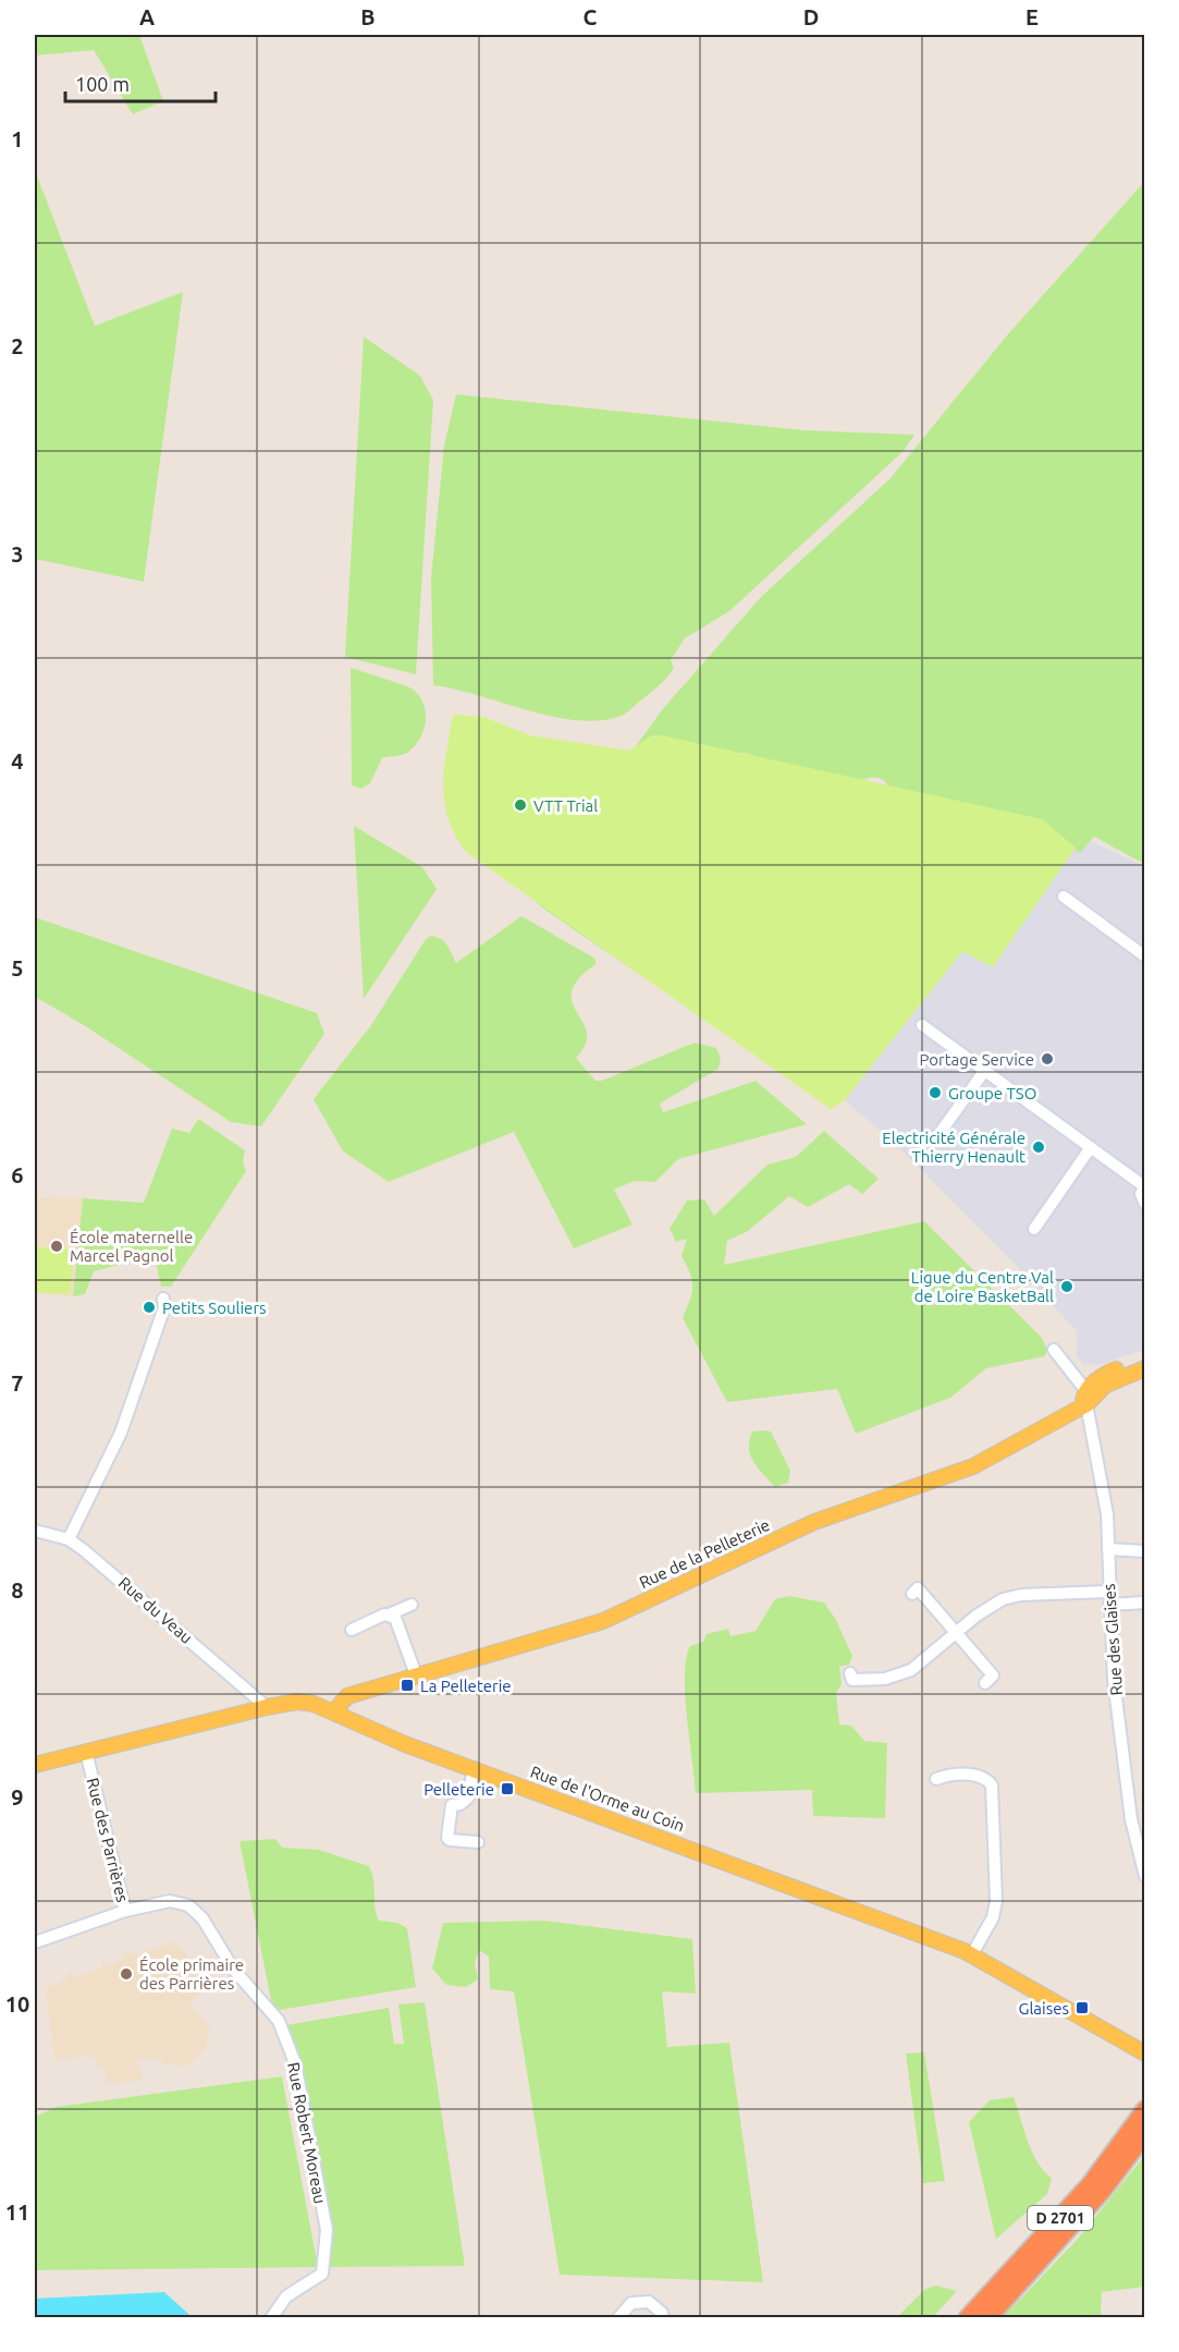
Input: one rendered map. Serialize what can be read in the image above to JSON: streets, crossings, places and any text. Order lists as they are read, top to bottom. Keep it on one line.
{"streets":{"highway":["D 2701"],"main road":["Rue de la Pelleterie","Rue de l'Orme au Coin"],"street":["Rue du Veau","Rue des Glaises","Rue des Parrières","Rue Robert Moreau"]},"crossings":[["Rue de la Pelleterie","Rue des Glaises"],["Rue de la Pelleterie","Rue de l'Orme au Coin"],["Rue du Veau","Rue de l'Orme au Coin"],["Rue de l'Orme au Coin","Rue des Parrières"],["Rue des Parrières","Rue Robert Moreau"]],"places":{"other":["VTT Trial","Portage Service","Groupe TSO","Electricité Générale Thierry Henault","École maternelle Marcel Pagnol","Ligue du Centre Val de Loire BasketBall","Petits Souliers","École primaire des Parrières"],"transit":["La Pelleterie","Pelleterie","Glaises"]},"scale_bar":"100 m","grid":{"columns":["A","B","C","D","E"],"rows":["1","2","3","4","5","6","7","8","9","10","11"]}}
